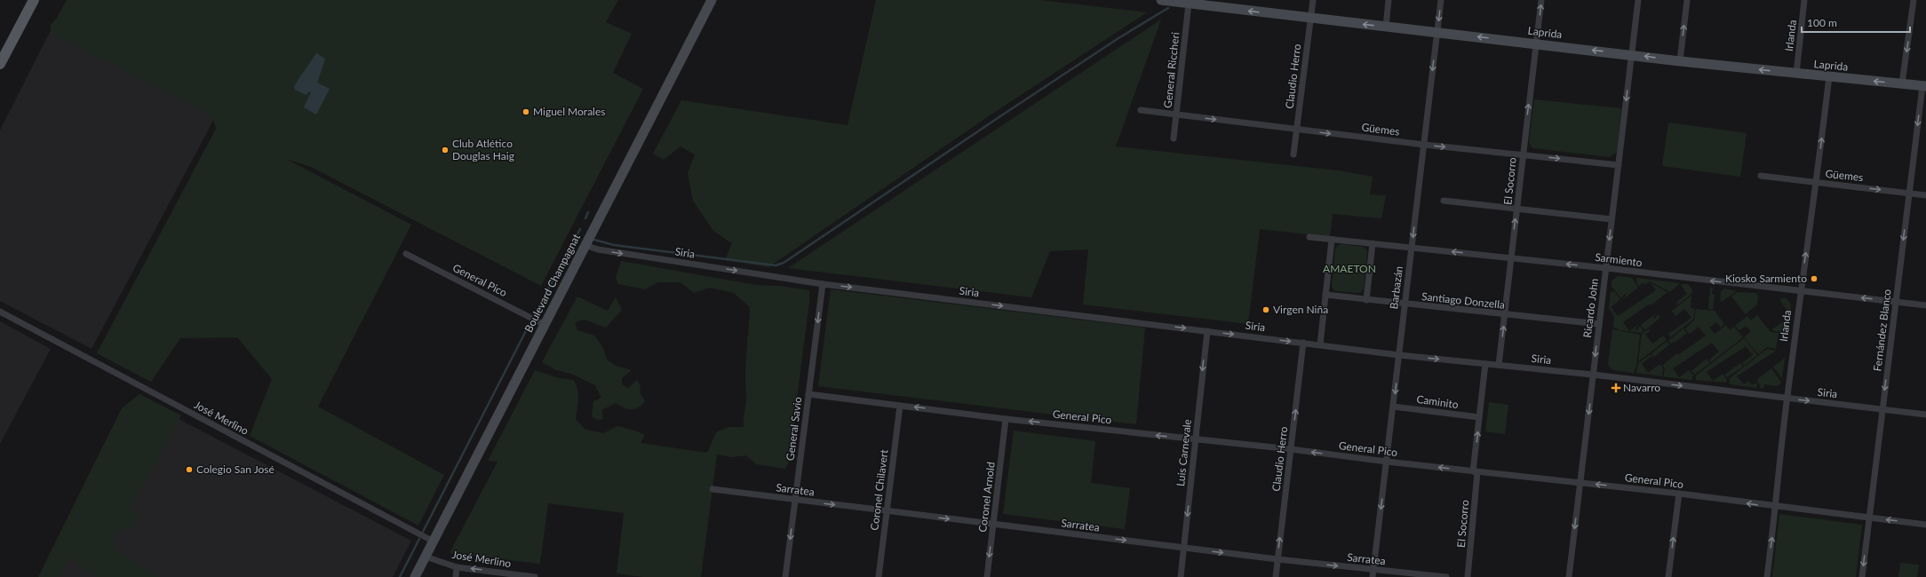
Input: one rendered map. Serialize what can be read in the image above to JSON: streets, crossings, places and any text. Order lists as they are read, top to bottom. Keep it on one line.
{"streets":{"street":["Laprida","Irlanda","General Riccheri","Claudio Herro","Güemes","El Socorro","Siria","Sarmiento","General Pico","Boulevard Champagnat","Barbazán","Santiago Donzella","Ricardo John","Fernández Blanco","Caminito","José Merlino","General Savio","Luis Carnevale","Sarratea","Coronel Chilavert","Coronel Arnold"]},"crossings":[["Laprida","Irlanda"],["Laprida","General Riccheri"],["Laprida","Claudio Herro"],["Laprida","El Socorro"],["Laprida","Barbazán"],["Laprida","Ricardo John"],["Laprida","Fernández Blanco"],["Irlanda","Güemes"],["Irlanda","Siria"],["Irlanda","Sarmiento"],["Irlanda","General Pico"],["General Riccheri","Güemes"],["Claudio Herro","Güemes"],["Claudio Herro","Siria"],["Claudio Herro","General Pico"],["Claudio Herro","Sarratea"],["Güemes","El Socorro"],["Güemes","Barbazán"],["Güemes","Ricardo John"],["Güemes","Fernández Blanco"],["El Socorro","Siria"],["El Socorro","Sarmiento"],["El Socorro","General Pico"],["El Socorro","Santiago Donzella"],["El Socorro","Caminito"],["Siria","Boulevard Champagnat"],["Siria","Barbazán"],["Siria","Ricardo John"],["Siria","Fernández Blanco"],["Siria","General Savio"],["Siria","Luis Carnevale"],["Sarmiento","Barbazán"],["Sarmiento","Ricardo John"],["Sarmiento","Fernández Blanco"],["General Pico","Boulevard Champagnat"],["General Pico","Barbazán"],["General Pico","Ricardo John"],["General Pico","Fernández Blanco"],["General Pico","General Savio"],["General Pico","Luis Carnevale"],["General Pico","Coronel Chilavert"],["General Pico","Coronel Arnold"],["Boulevard Champagnat","José Merlino"],["Barbazán","Santiago Donzella"],["Barbazán","Caminito"],["Barbazán","Sarratea"],["Santiago Donzella","Ricardo John"],["General Savio","Sarratea"],["Luis Carnevale","Sarratea"],["Sarratea","Coronel Chilavert"],["Sarratea","Coronel Arnold"]],"one_way":["Laprida","Irlanda","Claudio Herro","El Socorro","Siria","General Pico","Barbazán","Ricardo John","Fernández Blanco","General Savio","Luis Carnevale","Sarratea"],"parks":["AMAETON"],"places":{"other":["Miguel Morales","Club Atlético Douglas Haig","Kiosko Sarmiento","Virgen Niña","Colegio San José"],"health":["Navarro"]},"scale_bar":"100 m"}
